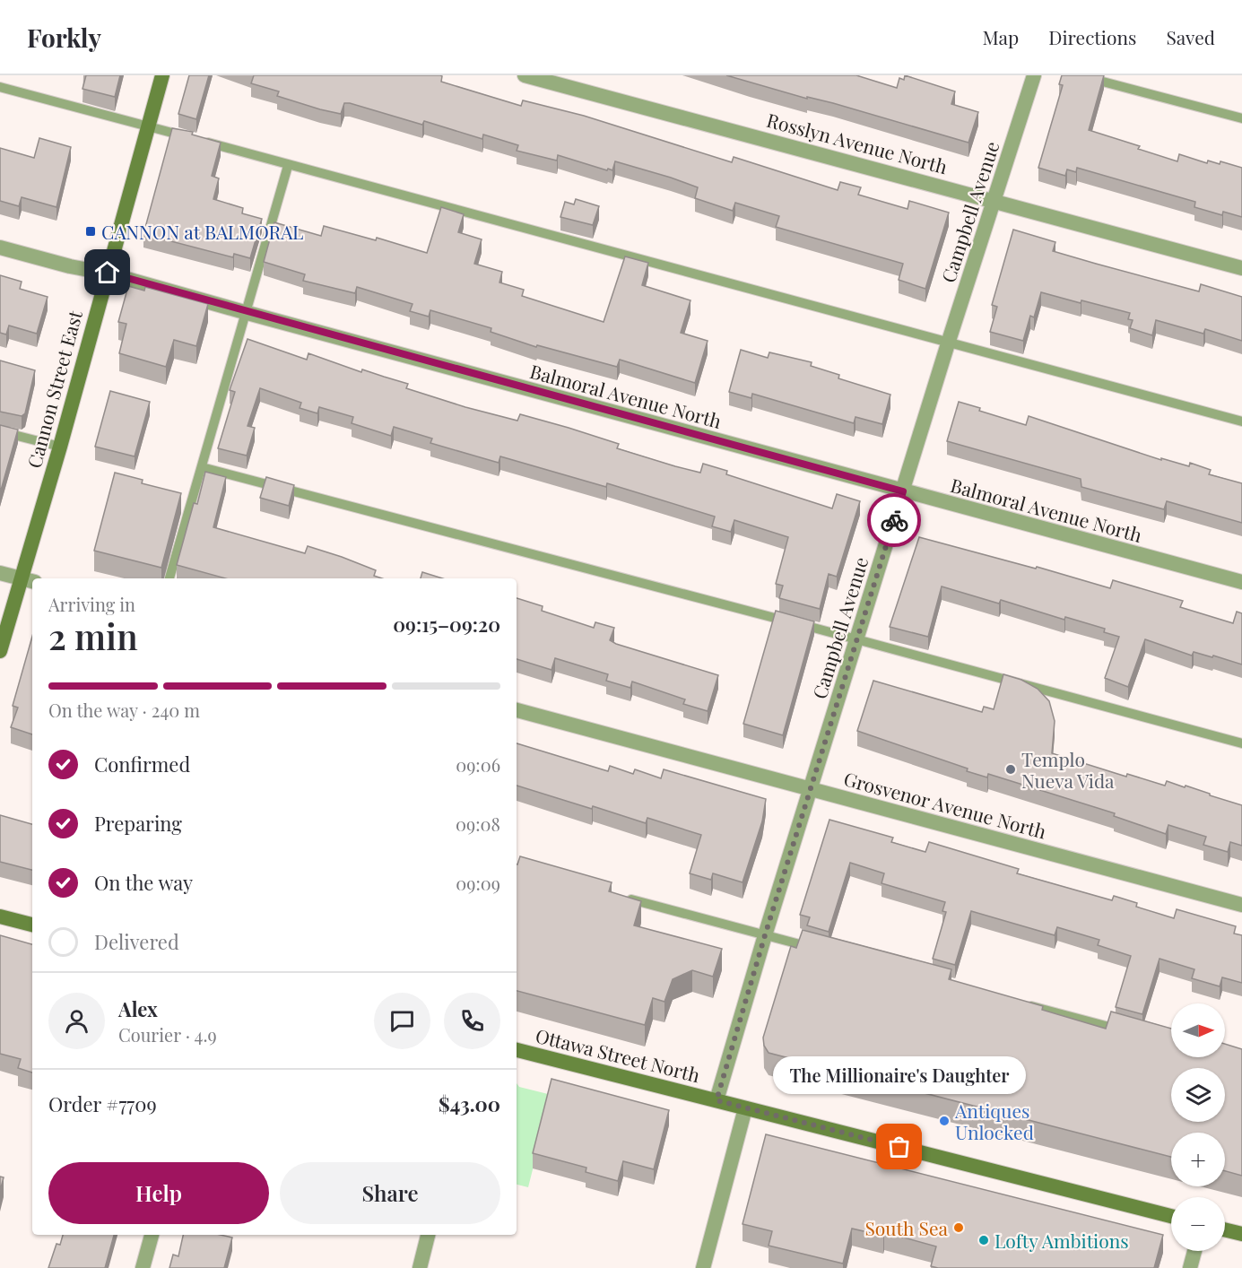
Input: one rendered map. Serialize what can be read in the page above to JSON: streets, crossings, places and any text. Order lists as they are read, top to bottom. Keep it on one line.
{"streets":{"main road":["Cannon Street East","Ottawa Street North"],"street":["Rosslyn Avenue North","Campbell Avenue","Balmoral Avenue North","Grosvenor Avenue North"]},"crossings":[["Rosslyn Avenue North","Campbell Avenue"],["Campbell Avenue","Balmoral Avenue North"],["Campbell Avenue","Grosvenor Avenue North"],["Campbell Avenue","Ottawa Street North"],["Cannon Street East","Balmoral Avenue North"]],"places":{"transit":["CANNON at BALMORAL"],"other":["Templo Nueva Vida","Antiques Unlocked","The Millionaire's Daughter","South Sea","Lofty Ambitions"]},"north":"right","page":{"header":"Forkly","nav":["Map","Directions","Saved"],"heading":["2 min","Arriving in","09:15–09:20"],"panel":["Alex","Courier · 4.9","Order #7709","$43.00"],"bar":"On the way · 240 m","list":[["Confirmed","09:06"],["Preparing","09:08"],["On the way","09:09"],"Delivered"],"map_buttons":["+","−"],"bubble":"The Millionaire's Daughter","buttons":["Help","Share"]}}
